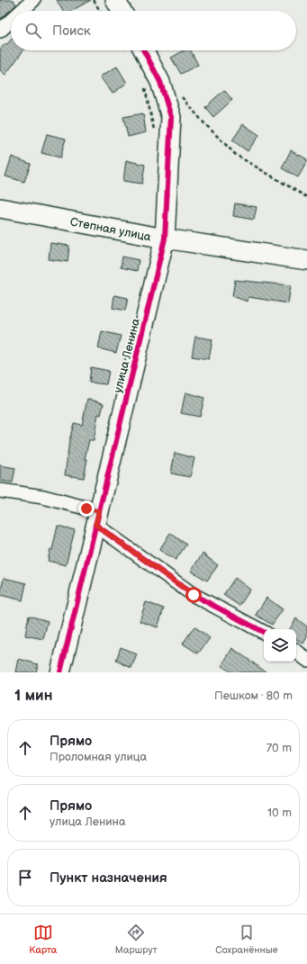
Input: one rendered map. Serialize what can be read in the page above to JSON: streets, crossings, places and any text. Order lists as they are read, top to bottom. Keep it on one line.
{"streets":{"street":["Степная улица","улица Ленина"]},"crossings":[["Степная улица","улица Ленина"]],"page":{"search":"Поиск","heading":["1 мин","Пешком · 80 m"],"list":[["Прямо","Проломная улица","70 m"],["Прямо","улица Ленина","10 m"],"Пункт назначения"],"nav":["Карта","Маршрут","Сохранённые"]}}
